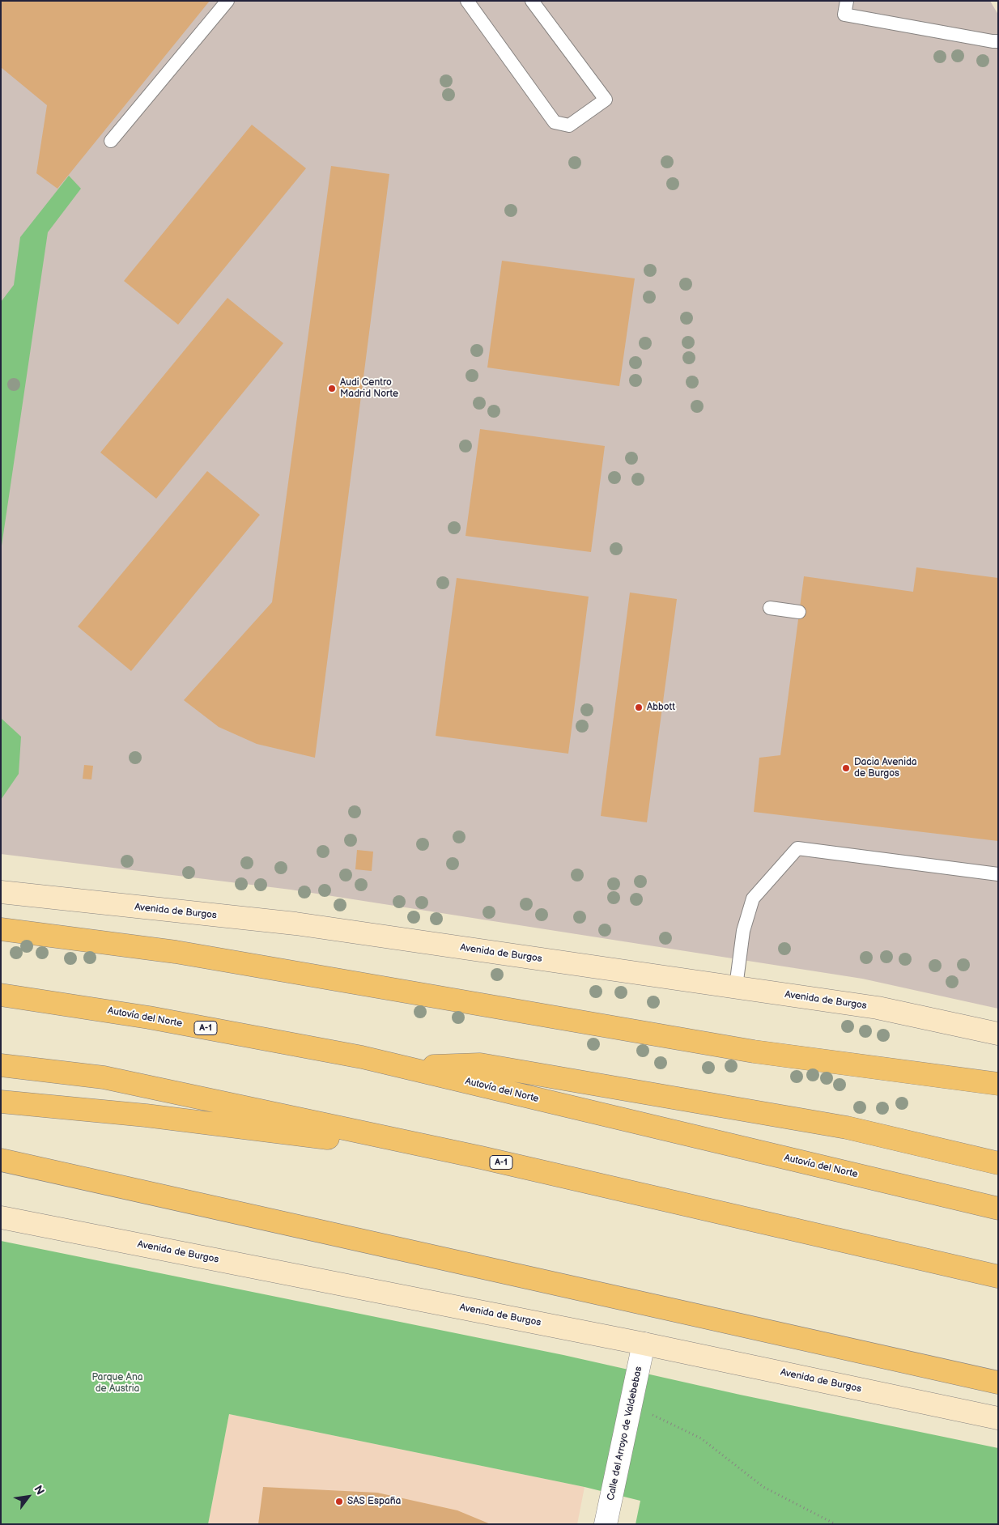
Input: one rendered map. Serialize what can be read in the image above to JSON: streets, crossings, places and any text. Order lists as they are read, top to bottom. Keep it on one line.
{"streets":{"highway":["Autovía del Norte","A-1"],"street":["Avenida de Burgos","Calle del Arroyo de Valdebebas"]},"crossings":[["Avenida de Burgos","Calle del Arroyo de Valdebebas"]],"parks":["Parque Ana de Austria"],"places":["Audi Centro Madrid Norte","Abbott","Dacia Avenida de Burgos","SAS España"],"north":"top right"}
